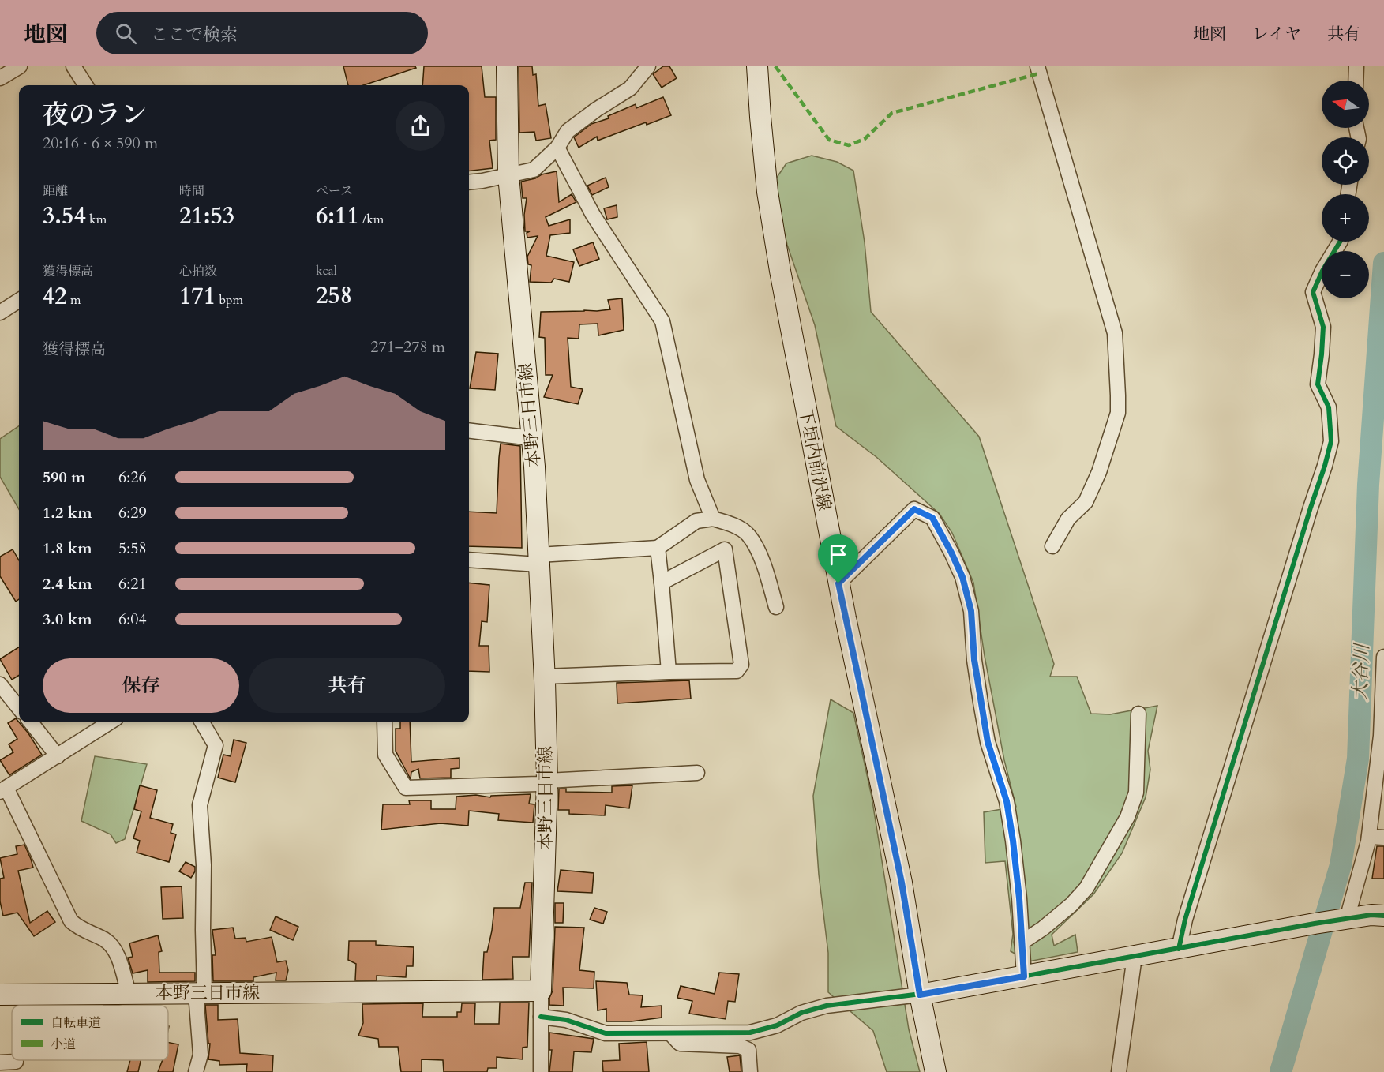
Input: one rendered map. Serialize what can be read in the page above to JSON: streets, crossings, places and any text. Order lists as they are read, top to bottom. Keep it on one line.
{"streets":{"main road":["本野三日市線","下垣内前沢線"]},"water":["大谷川"],"legend":["自転車道","小道"],"north":"left","page":{"header":"地図","search":"ここで検索","nav":["地図","レイヤ","共有"],"map_buttons":["+","−"],"heading":["夜のラン","20:16 · 6 × 590 m"],"stats":[["距離","3.54 km"],["時間","21:53"],["ペース","6:11 /km"],["獲得標高","42 m"],["心拍数","171 bpm"],["kcal","258"]],"chart":["獲得標高","271–278 m"],"list":[{"name":"590 m","note":"6:26"},{"name":"1.2 km","note":"6:29"},{"name":"1.8 km","note":"5:58"},{"name":"2.4 km","note":"6:21"},{"name":"3.0 km","note":"6:04"}],"buttons":["保存","共有"]}}
